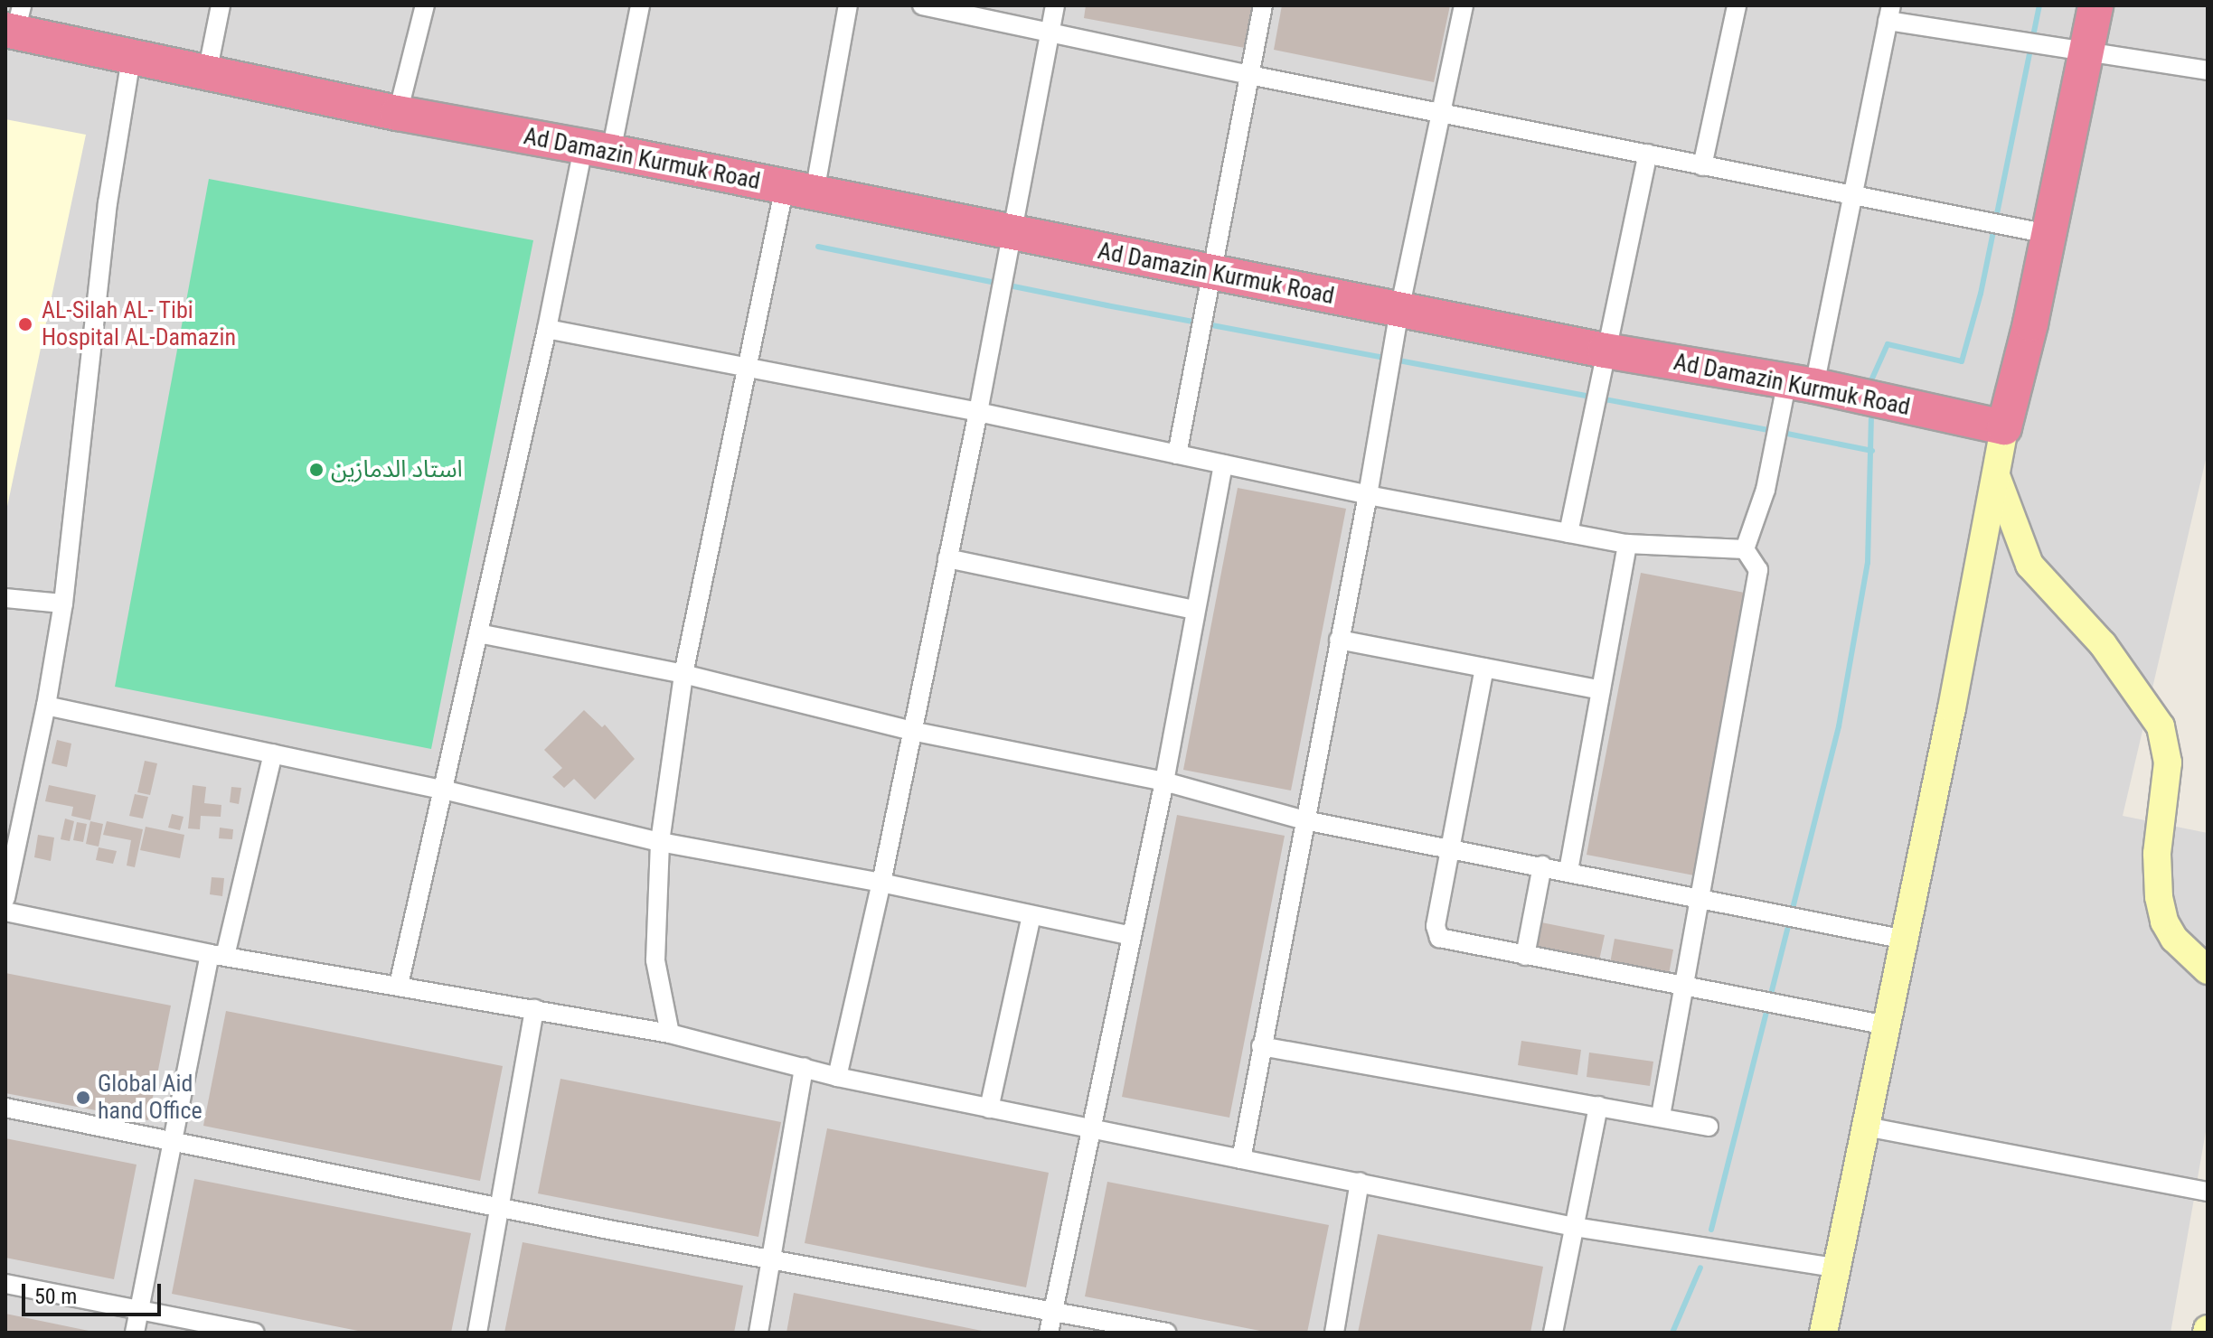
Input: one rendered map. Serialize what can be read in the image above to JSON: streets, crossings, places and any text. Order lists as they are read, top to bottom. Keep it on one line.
{"streets":{"highway":["Ad Damazin Kurmuk Road"]},"places":["AL-Silah AL- Tibi Hospital AL-Damazin","استاد الدمازين","Global Aid hand Office"],"scale_bar":"50 m"}
